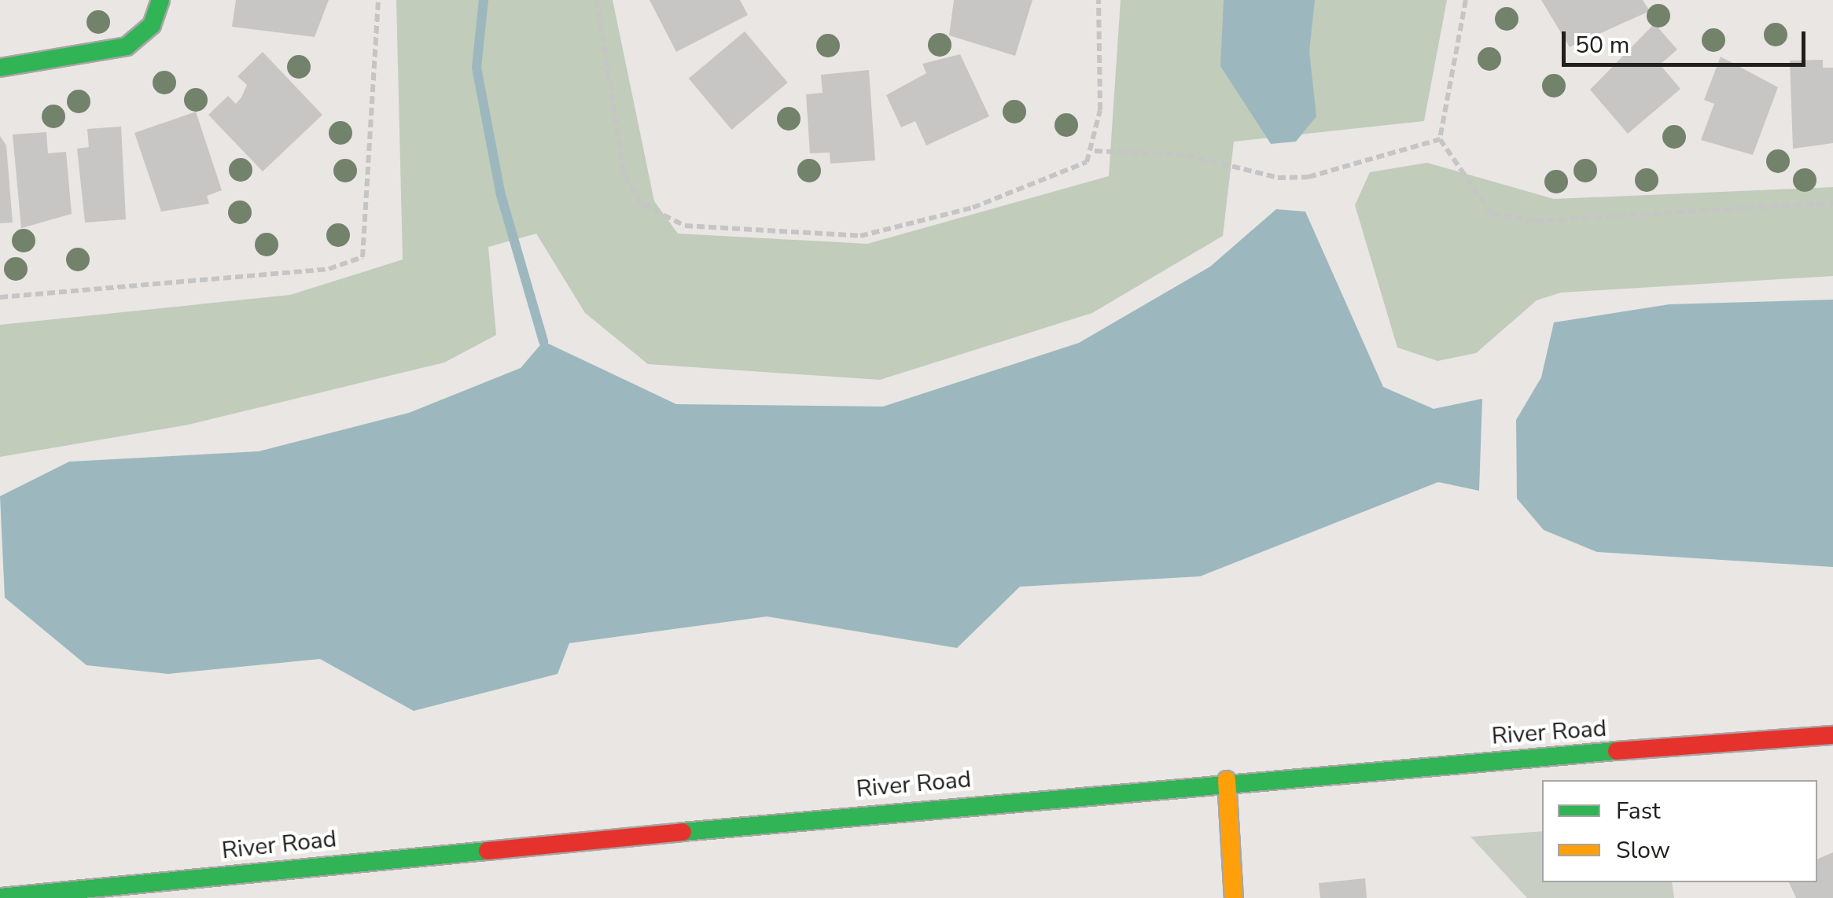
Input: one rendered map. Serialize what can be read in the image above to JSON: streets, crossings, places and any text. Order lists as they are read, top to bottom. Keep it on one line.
{"streets":{"main road":["River Road"]},"legend":["Fast","Slow"],"scale_bar":"50 m"}
